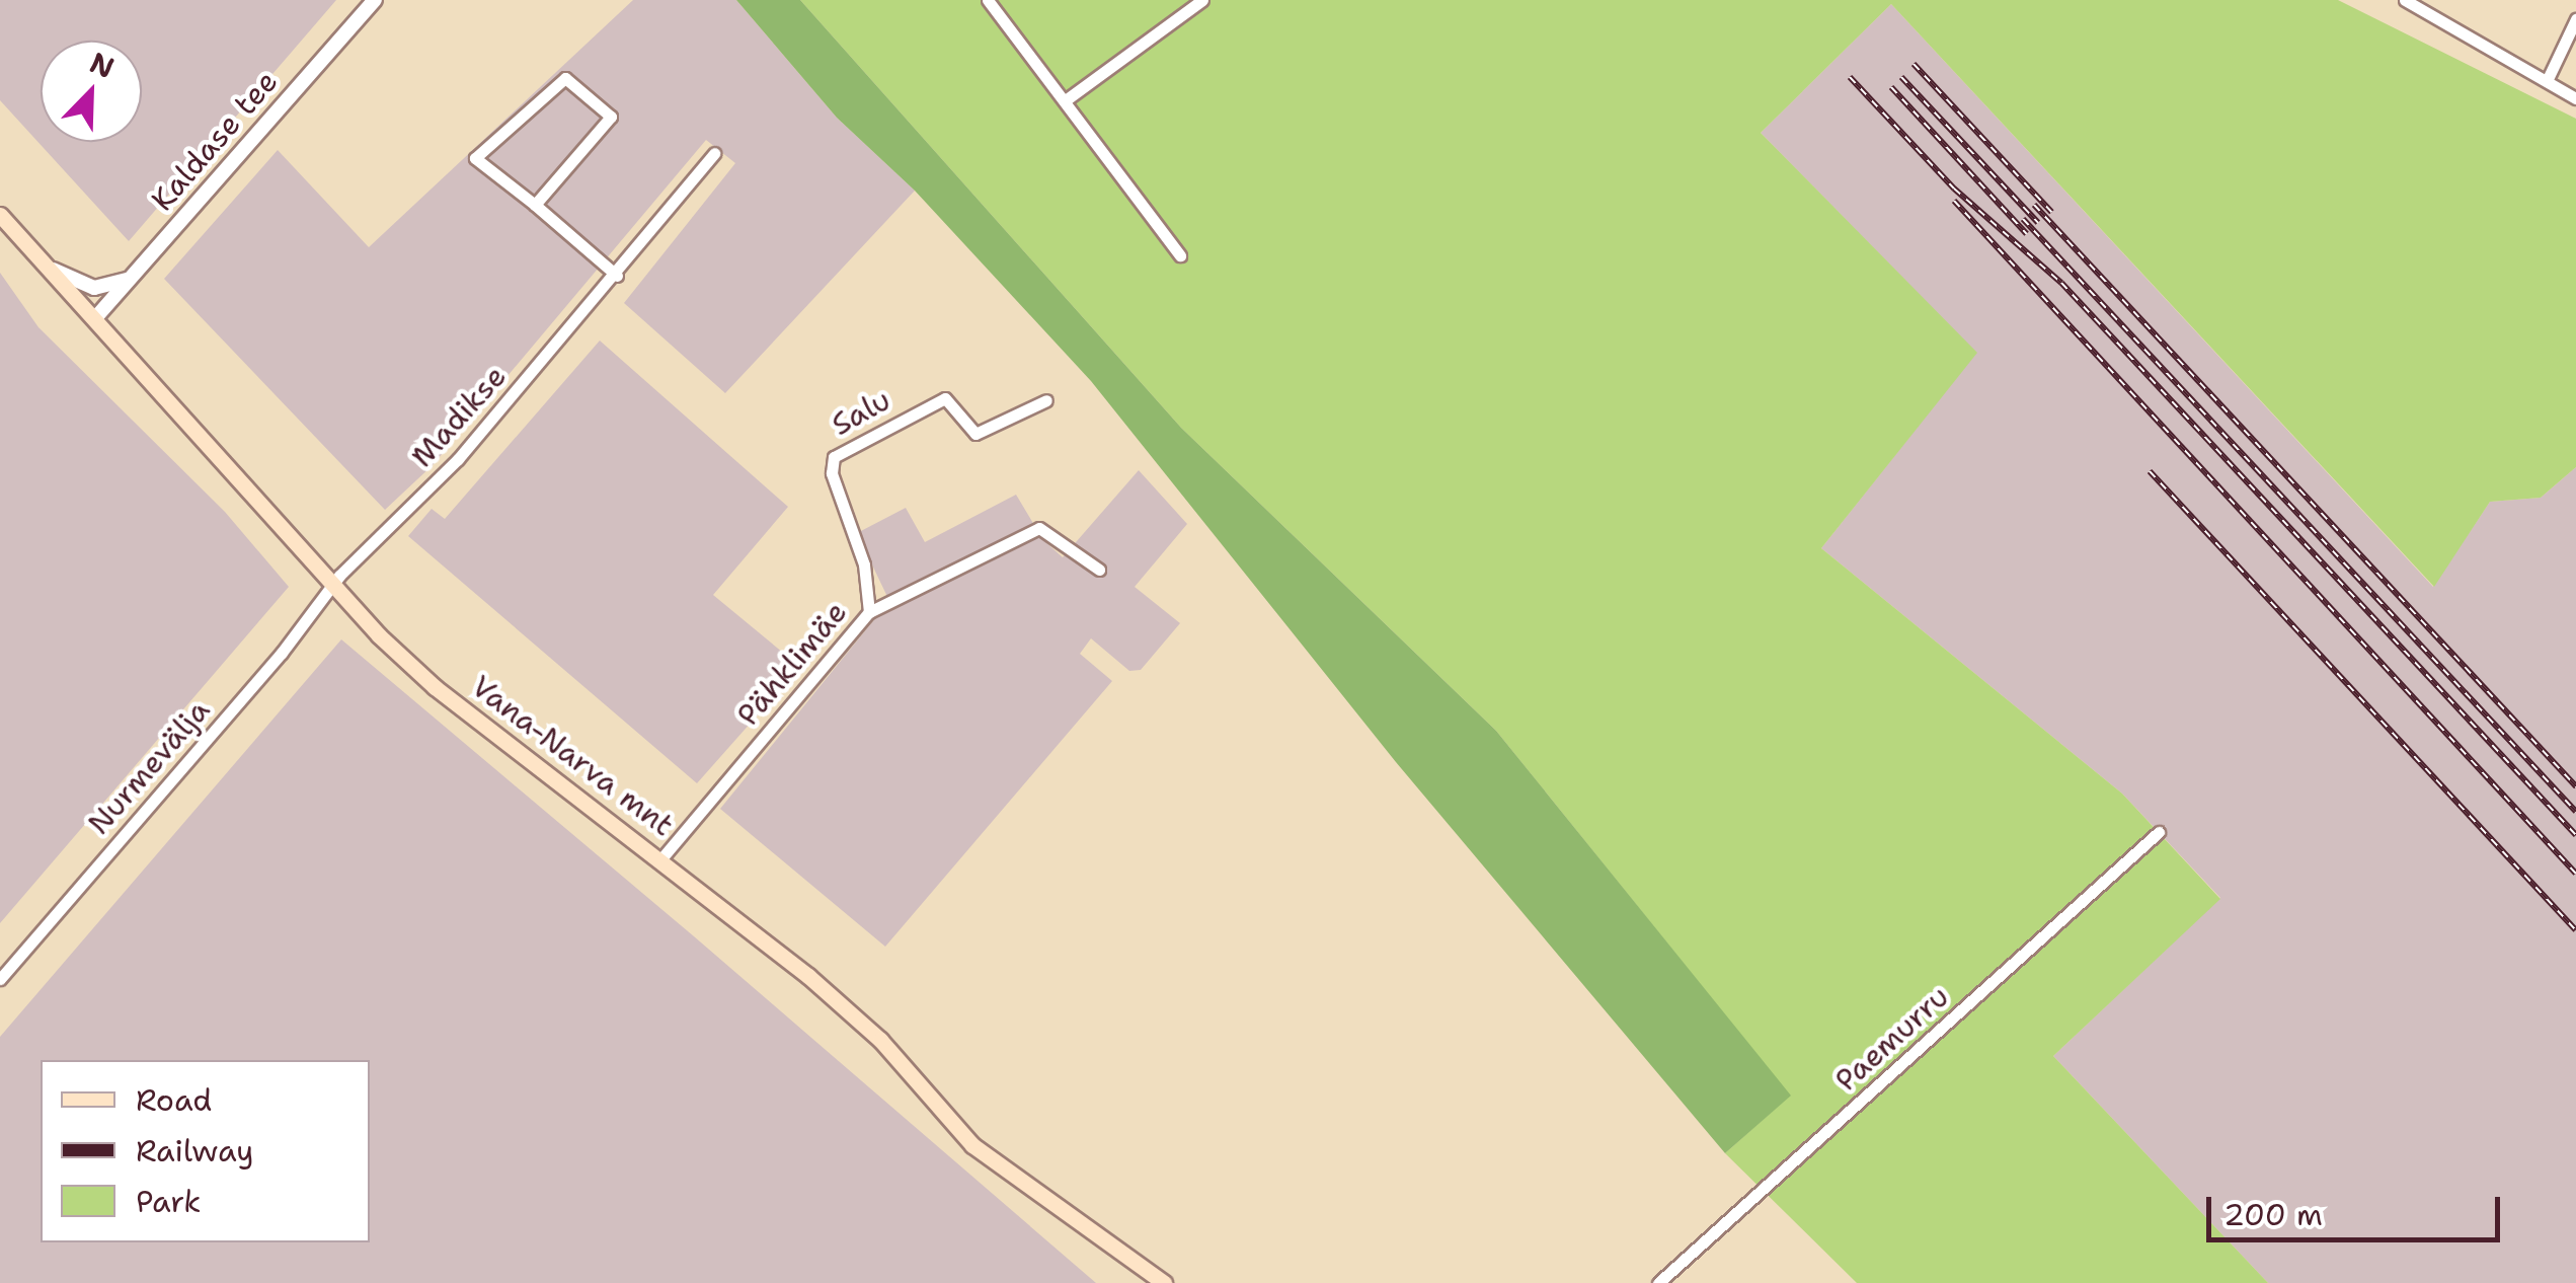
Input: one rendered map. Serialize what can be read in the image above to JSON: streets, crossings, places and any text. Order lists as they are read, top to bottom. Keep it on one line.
{"streets":{"main road":["Vana-Narva mnt"],"street":["Kaldase tee","Salu","Madikse","Pähklimäe","Nurmevälja","Paemurru"]},"crossings":[["Kaldase tee","Vana-Narva mnt"],["Salu","Pähklimäe"],["Madikse","Vana-Narva mnt"],["Madikse","Nurmevälja"],["Pähklimäe","Vana-Narva mnt"],["Vana-Narva mnt","Nurmevälja"]],"legend":["Road","Railway","Park"],"scale_bar":"200 m","north":"top right"}
